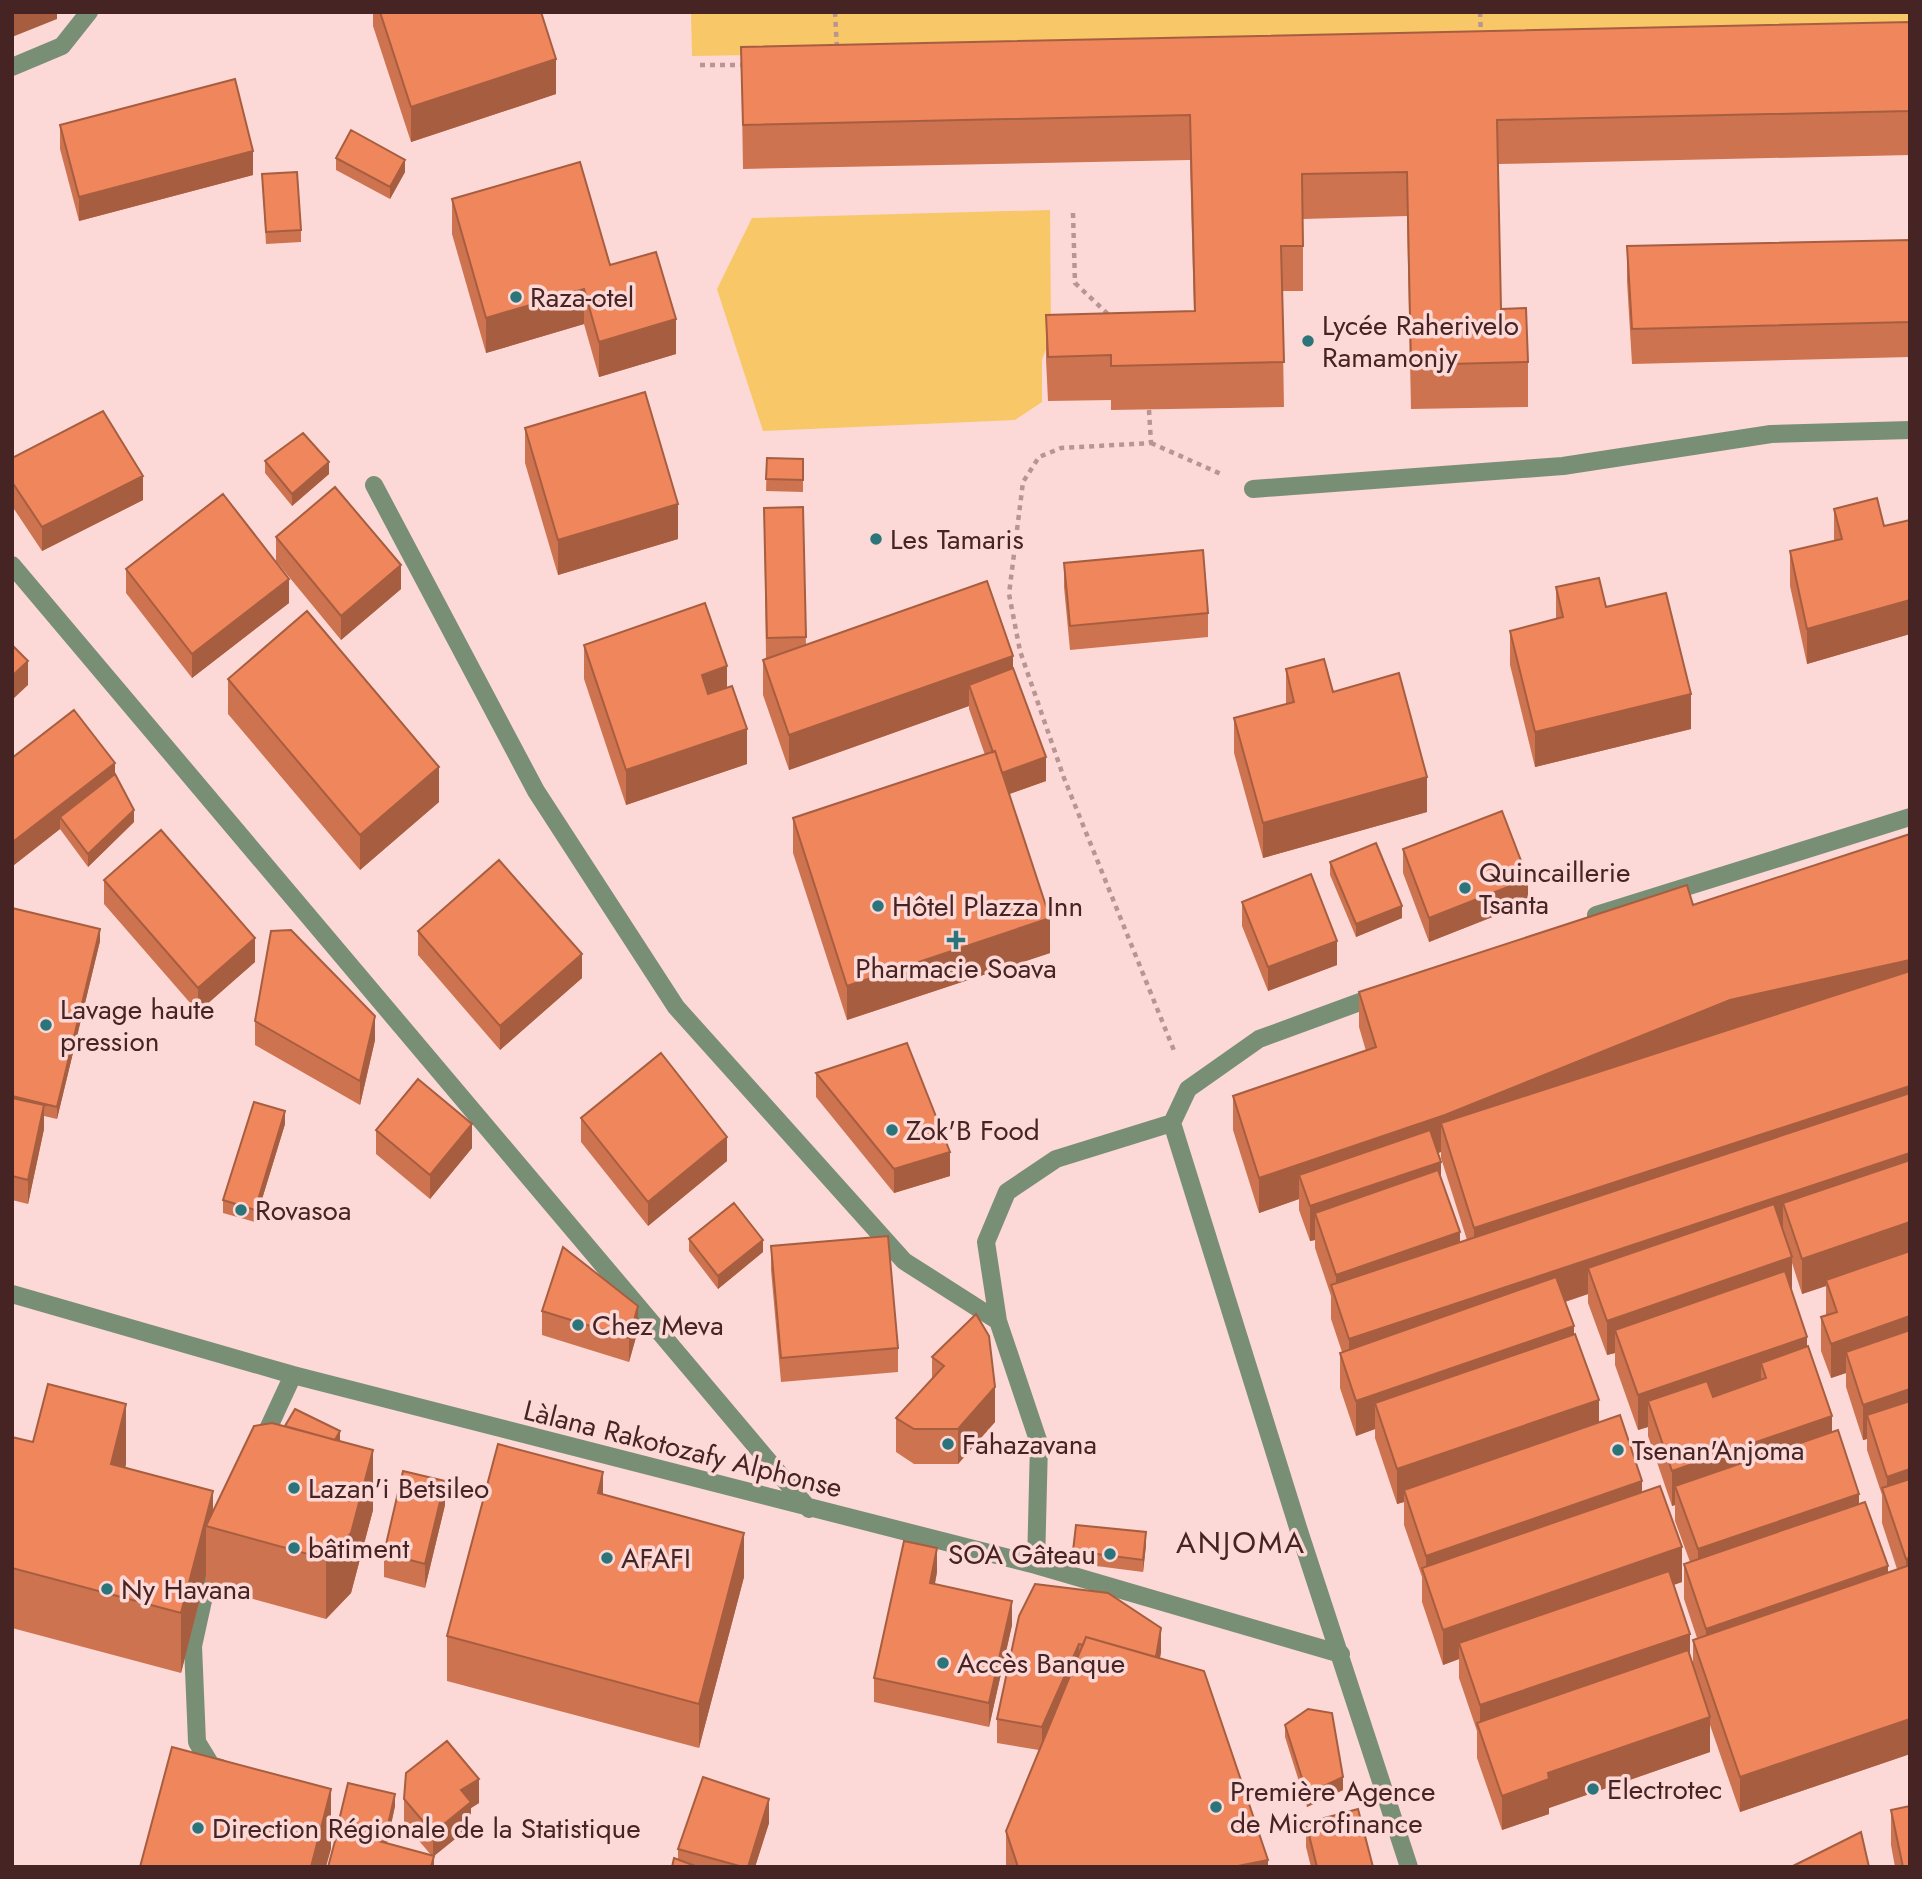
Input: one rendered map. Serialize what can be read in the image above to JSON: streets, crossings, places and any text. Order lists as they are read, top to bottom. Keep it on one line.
{"streets":{"street":["Làlana Rakotozafy Alphonse"]},"districts":["ANJOMA"],"places":{"other":["Raza-otel","Lycée Raherivelo Ramamonjy","Les Tamaris","Quincaillerie Tsanta","Hôtel Plazza Inn","Lavage haute pression","Zok'B Food","Rovasoa","Chez Meva","Fahazavana","Tsenan'Anjoma","Lazan'i Betsileo","bâtiment","SOA Gâteau","AFAFI","Ny Havana","Accès Banque","Electrotec","Première Agence de Microfinance","Direction Régionale de la Statistique"],"health":["Pharmacie Soava"]}}
